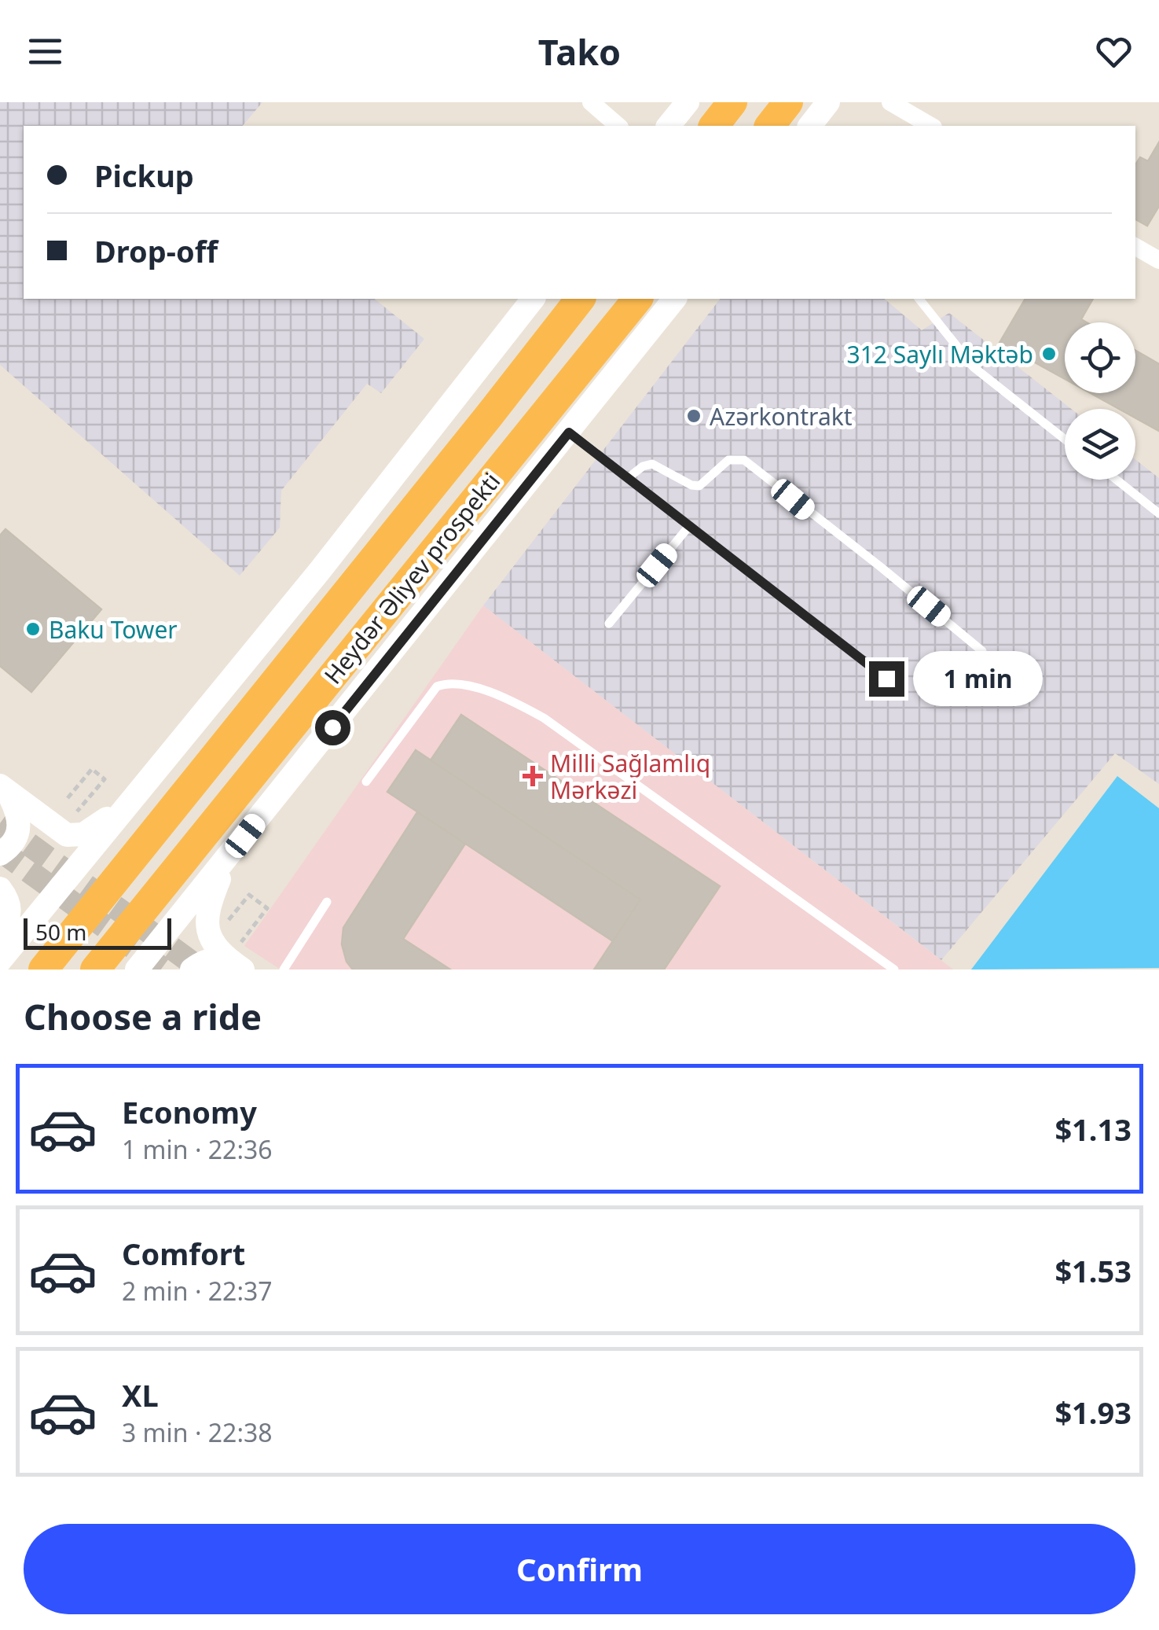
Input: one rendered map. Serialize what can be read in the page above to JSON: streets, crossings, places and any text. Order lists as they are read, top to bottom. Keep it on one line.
{"streets":{"highway":["Heydər Əliyev prospekti"]},"places":{"other":["312 Saylı Məktəb","Azərkontrakt","Baku Tower"],"health":["Milli Sağlamlıq Mərkəzi"]},"scale_bar":"50 m","page":{"header":"Tako","banner":["Pickup","Drop-off"],"bubble":"1 min","scale":"50 m","heading":"Choose a ride","list":[{"name":"Economy","note":"1 min · 22:36","value":"$1.13"},{"name":"Comfort","note":"2 min · 22:37","value":"$1.53"},{"name":"XL","note":"3 min · 22:38","value":"$1.93"}],"buttons":"Confirm"}}
